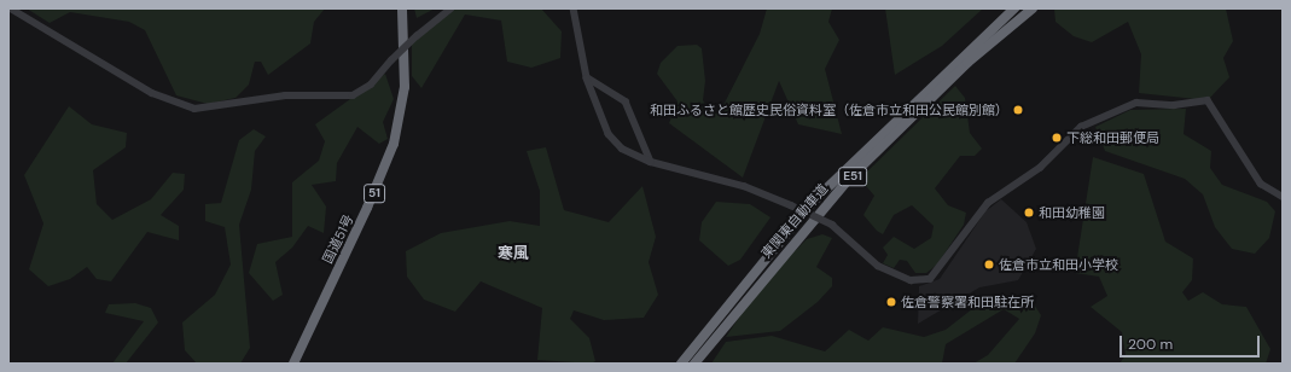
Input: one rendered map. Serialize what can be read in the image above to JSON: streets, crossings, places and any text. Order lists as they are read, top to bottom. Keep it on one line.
{"streets":{"highway":["E51","51","東関東自動車道","国道51号"]},"districts":["寒風"],"places":["和田ふるさと館歴史民俗資料室（佐倉市立和田公民館別館）","下総和田郵便局","和田幼稚園","佐倉市立和田小学校","佐倉警察署和田駐在所"],"scale_bar":"200 m"}
